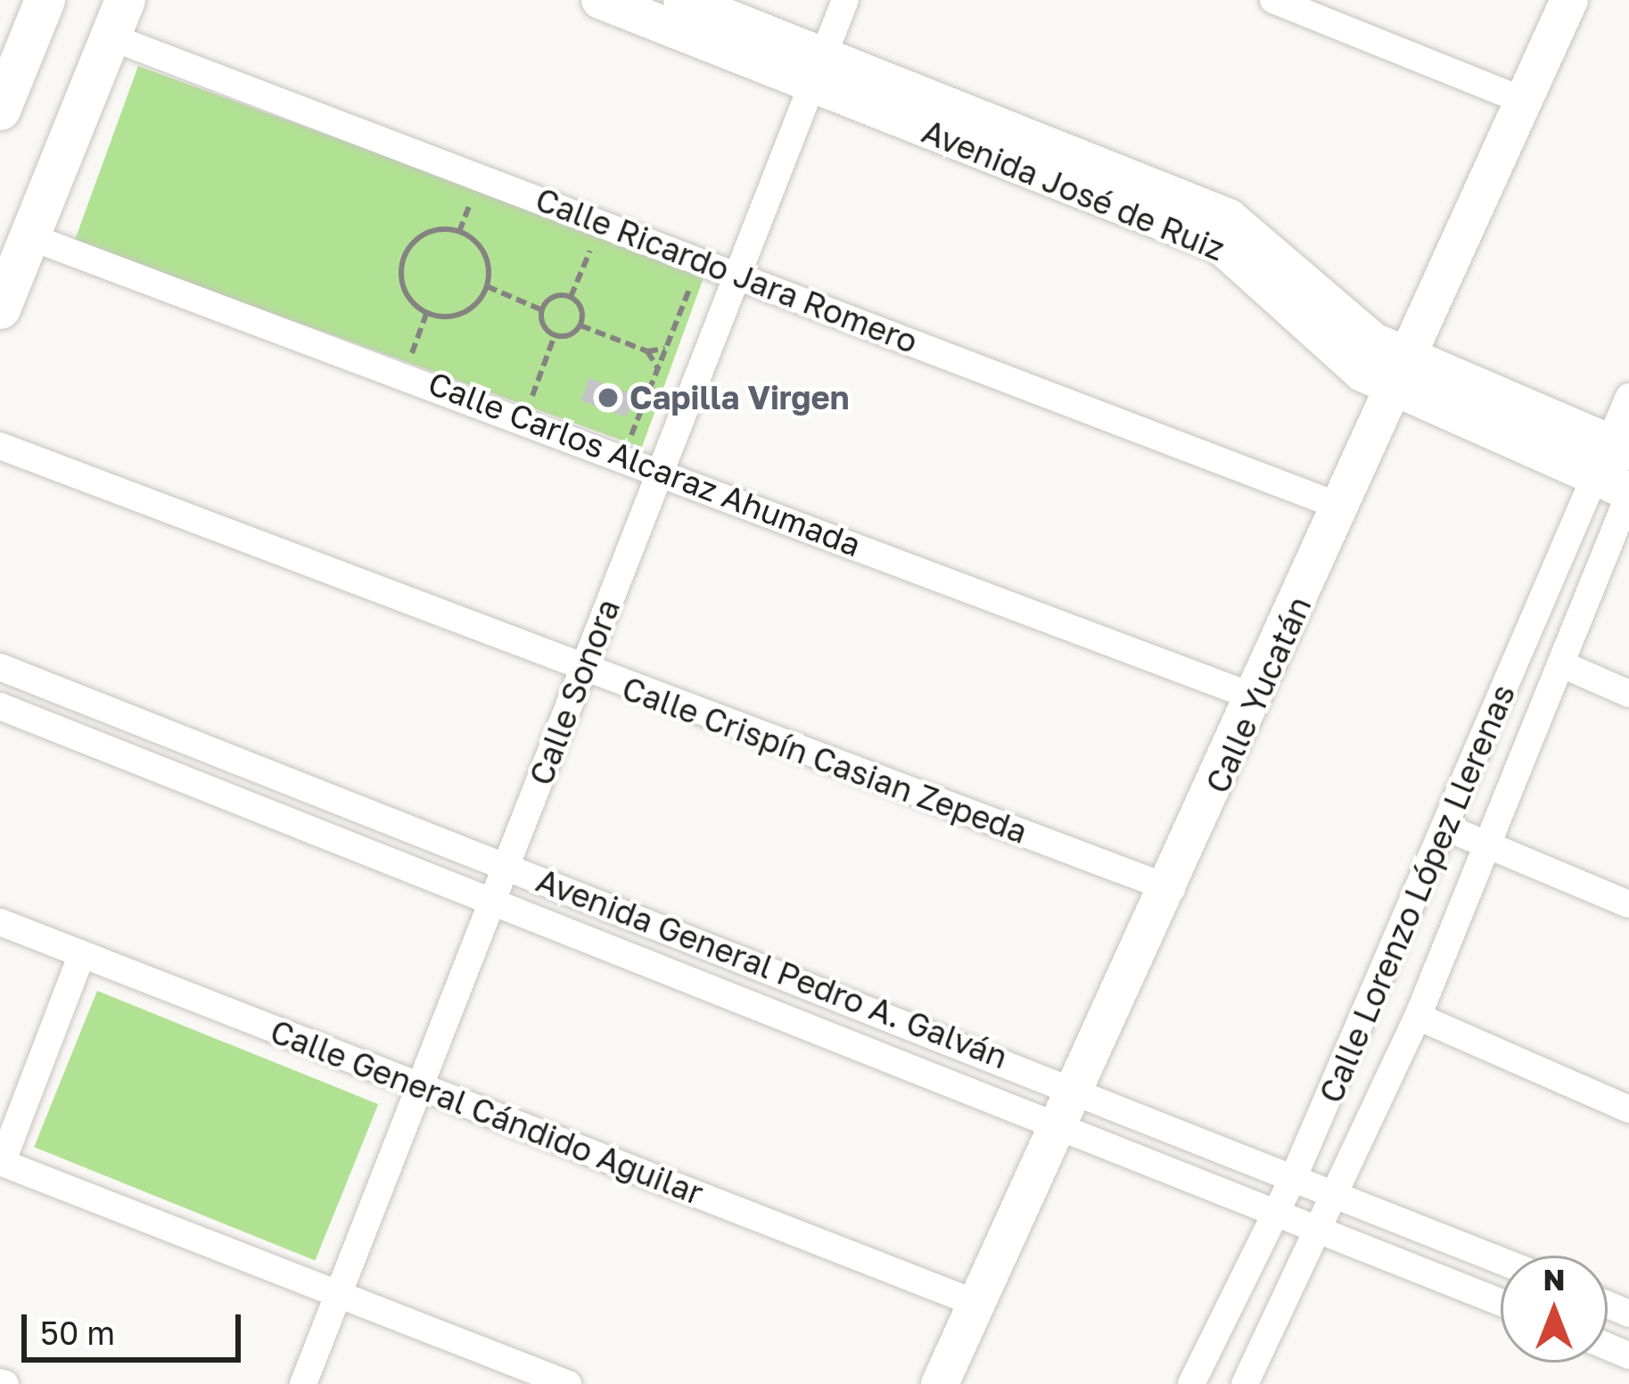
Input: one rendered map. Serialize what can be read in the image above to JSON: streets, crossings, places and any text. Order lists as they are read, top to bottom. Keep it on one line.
{"streets":{"street":["Avenida José de Ruiz","Calle Ricardo Jara Romero","Calle Carlos Alcaraz Ahumada","Calle Sonora","Calle Yucatán","Calle Crispín Casian Zepeda","Calle Lorenzo López Llerenas","Avenida General Pedro A. Galván","Calle General Cándido Aguilar"]},"crossings":[["Avenida José de Ruiz","Calle Sonora"],["Avenida José de Ruiz","Calle Yucatán"],["Avenida José de Ruiz","Calle Lorenzo López Llerenas"],["Calle Ricardo Jara Romero","Calle Sonora"],["Calle Ricardo Jara Romero","Calle Yucatán"],["Calle Carlos Alcaraz Ahumada","Calle Sonora"],["Calle Carlos Alcaraz Ahumada","Calle Yucatán"],["Calle Sonora","Calle Crispín Casian Zepeda"],["Calle Sonora","Avenida General Pedro A. Galván"],["Calle Sonora","Calle General Cándido Aguilar"],["Calle Yucatán","Calle Crispín Casian Zepeda"],["Calle Yucatán","Avenida General Pedro A. Galván"],["Calle Yucatán","Calle General Cándido Aguilar"],["Calle Lorenzo López Llerenas","Avenida General Pedro A. Galván"]],"places":["Capilla Virgen"],"scale_bar":"50 m","north":"top"}
